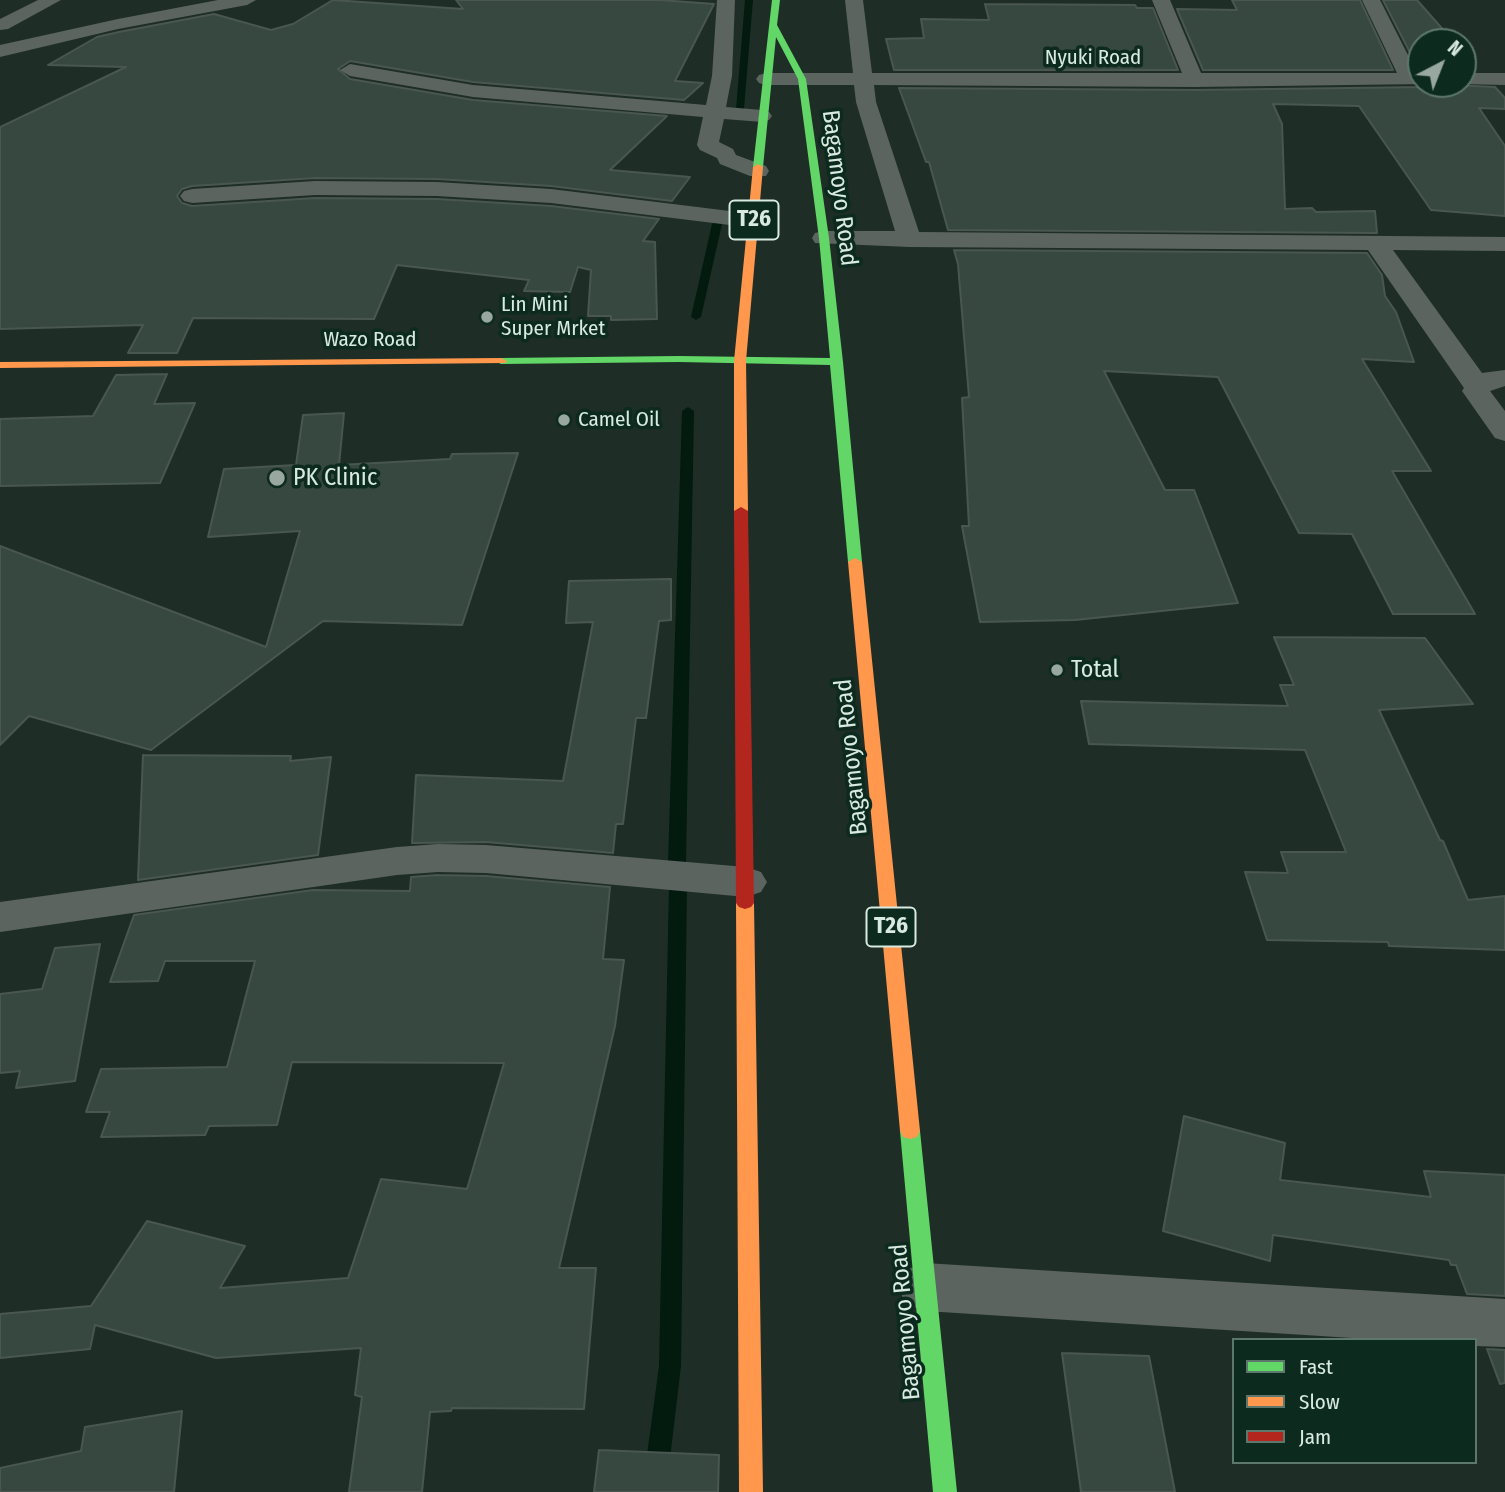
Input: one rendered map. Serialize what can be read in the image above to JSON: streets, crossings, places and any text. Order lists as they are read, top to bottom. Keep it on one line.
{"streets":{"main road":["Bagamoyo Road","T26","Wazo Road"],"street":["Nyuki Road"]},"crossings":[["Nyuki Road","Bagamoyo Road"],["Nyuki Road","T26"],["Bagamoyo Road","T26"],["Bagamoyo Road","Wazo Road"],["T26","Wazo Road"]],"places":["Lin Mini Super Mrket","Camel Oil","PK Clinic","Total"],"legend":["Fast","Slow","Jam"],"north":"top right"}
